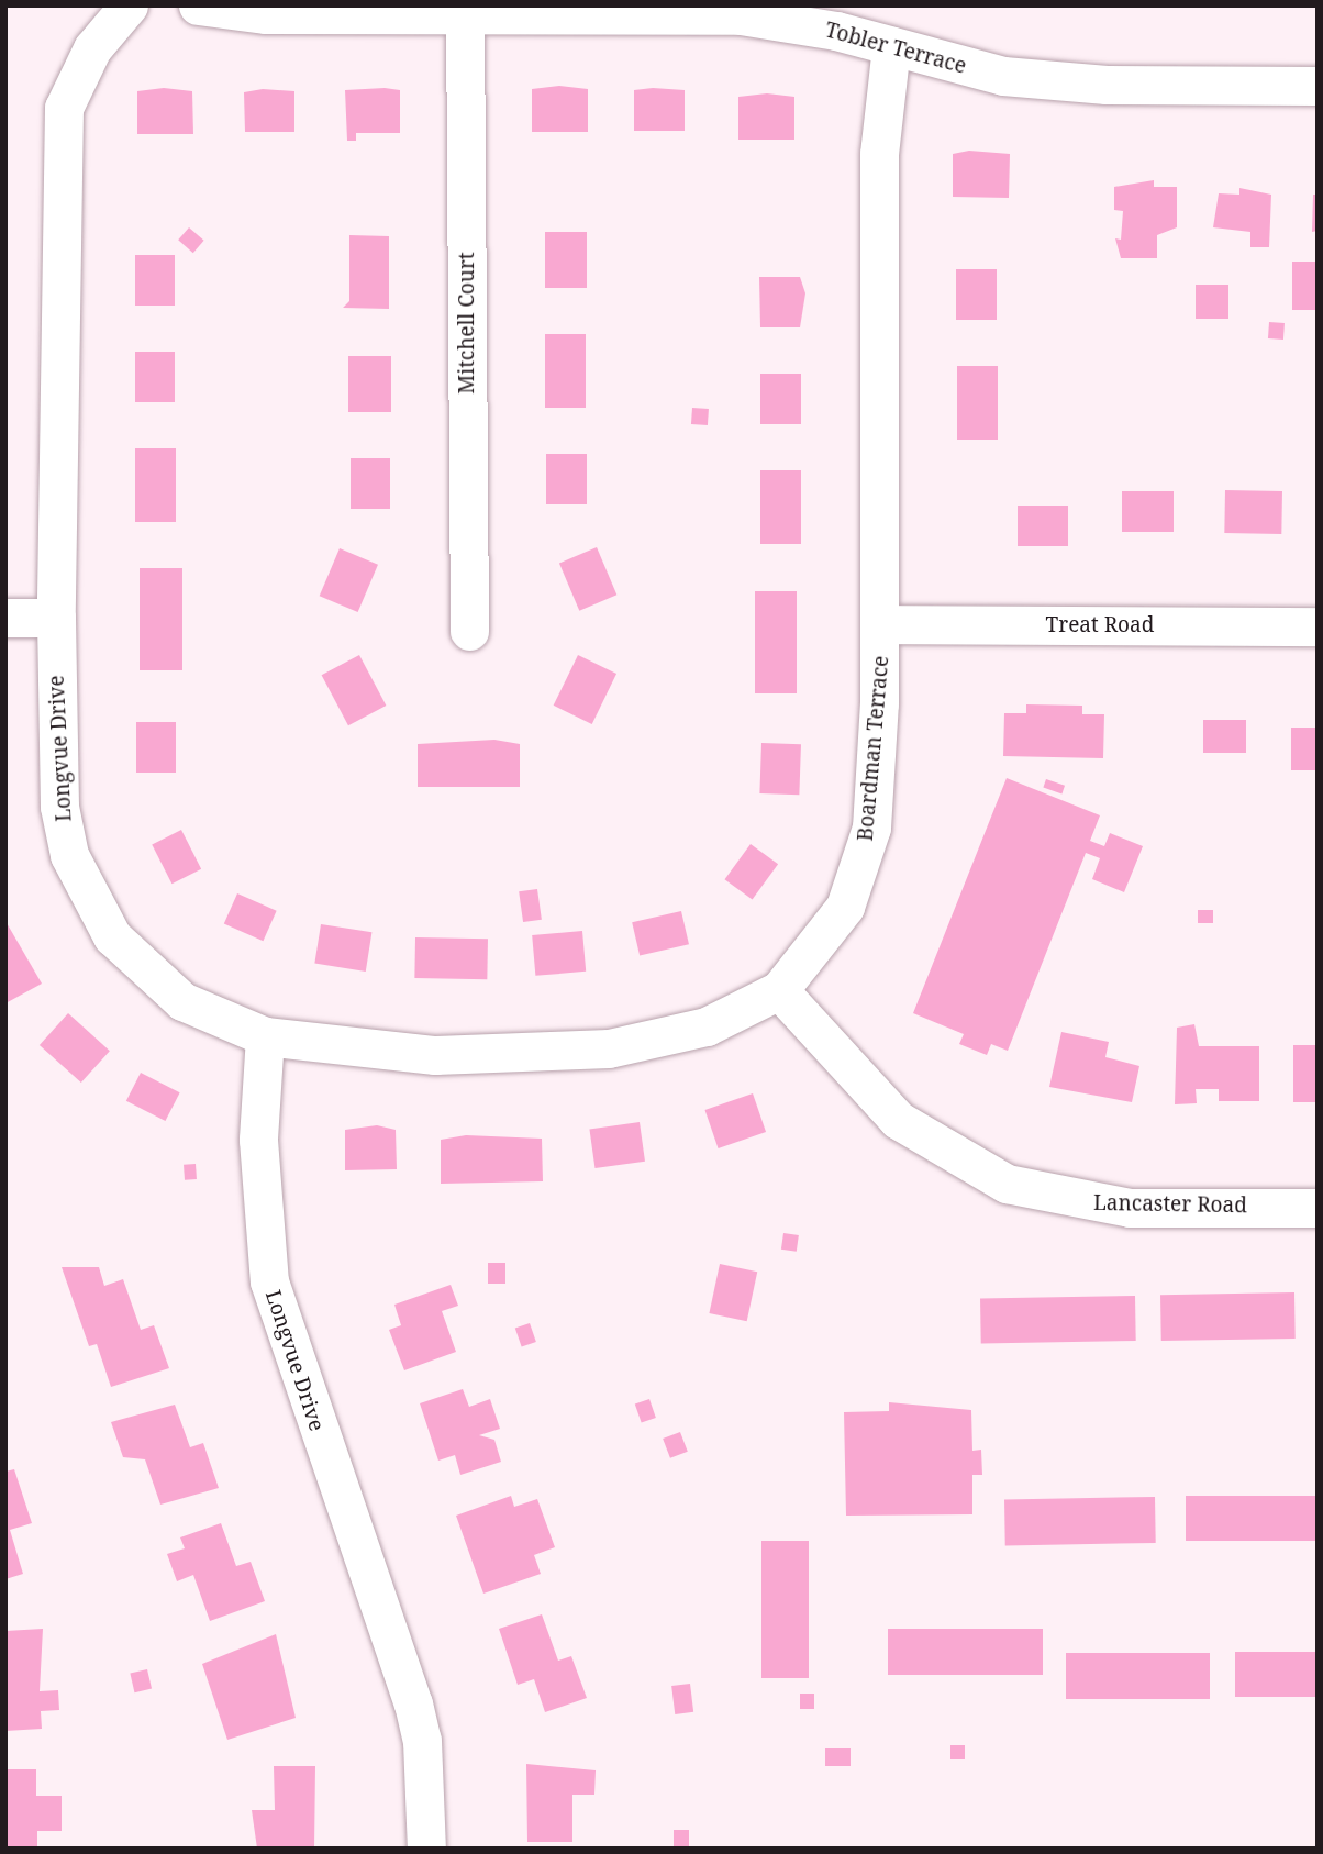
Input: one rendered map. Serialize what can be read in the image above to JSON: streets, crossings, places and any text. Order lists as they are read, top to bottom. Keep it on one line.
{"streets":{"street":["Tobler Terrace","Mitchell Court","Treat Road","Longvue Drive","Boardman Terrace","Lancaster Road"]},"crossings":[["Tobler Terrace","Mitchell Court"],["Tobler Terrace","Boardman Terrace"],["Treat Road","Boardman Terrace"],["Longvue Drive","Boardman Terrace"],["Boardman Terrace","Lancaster Road"]]}
